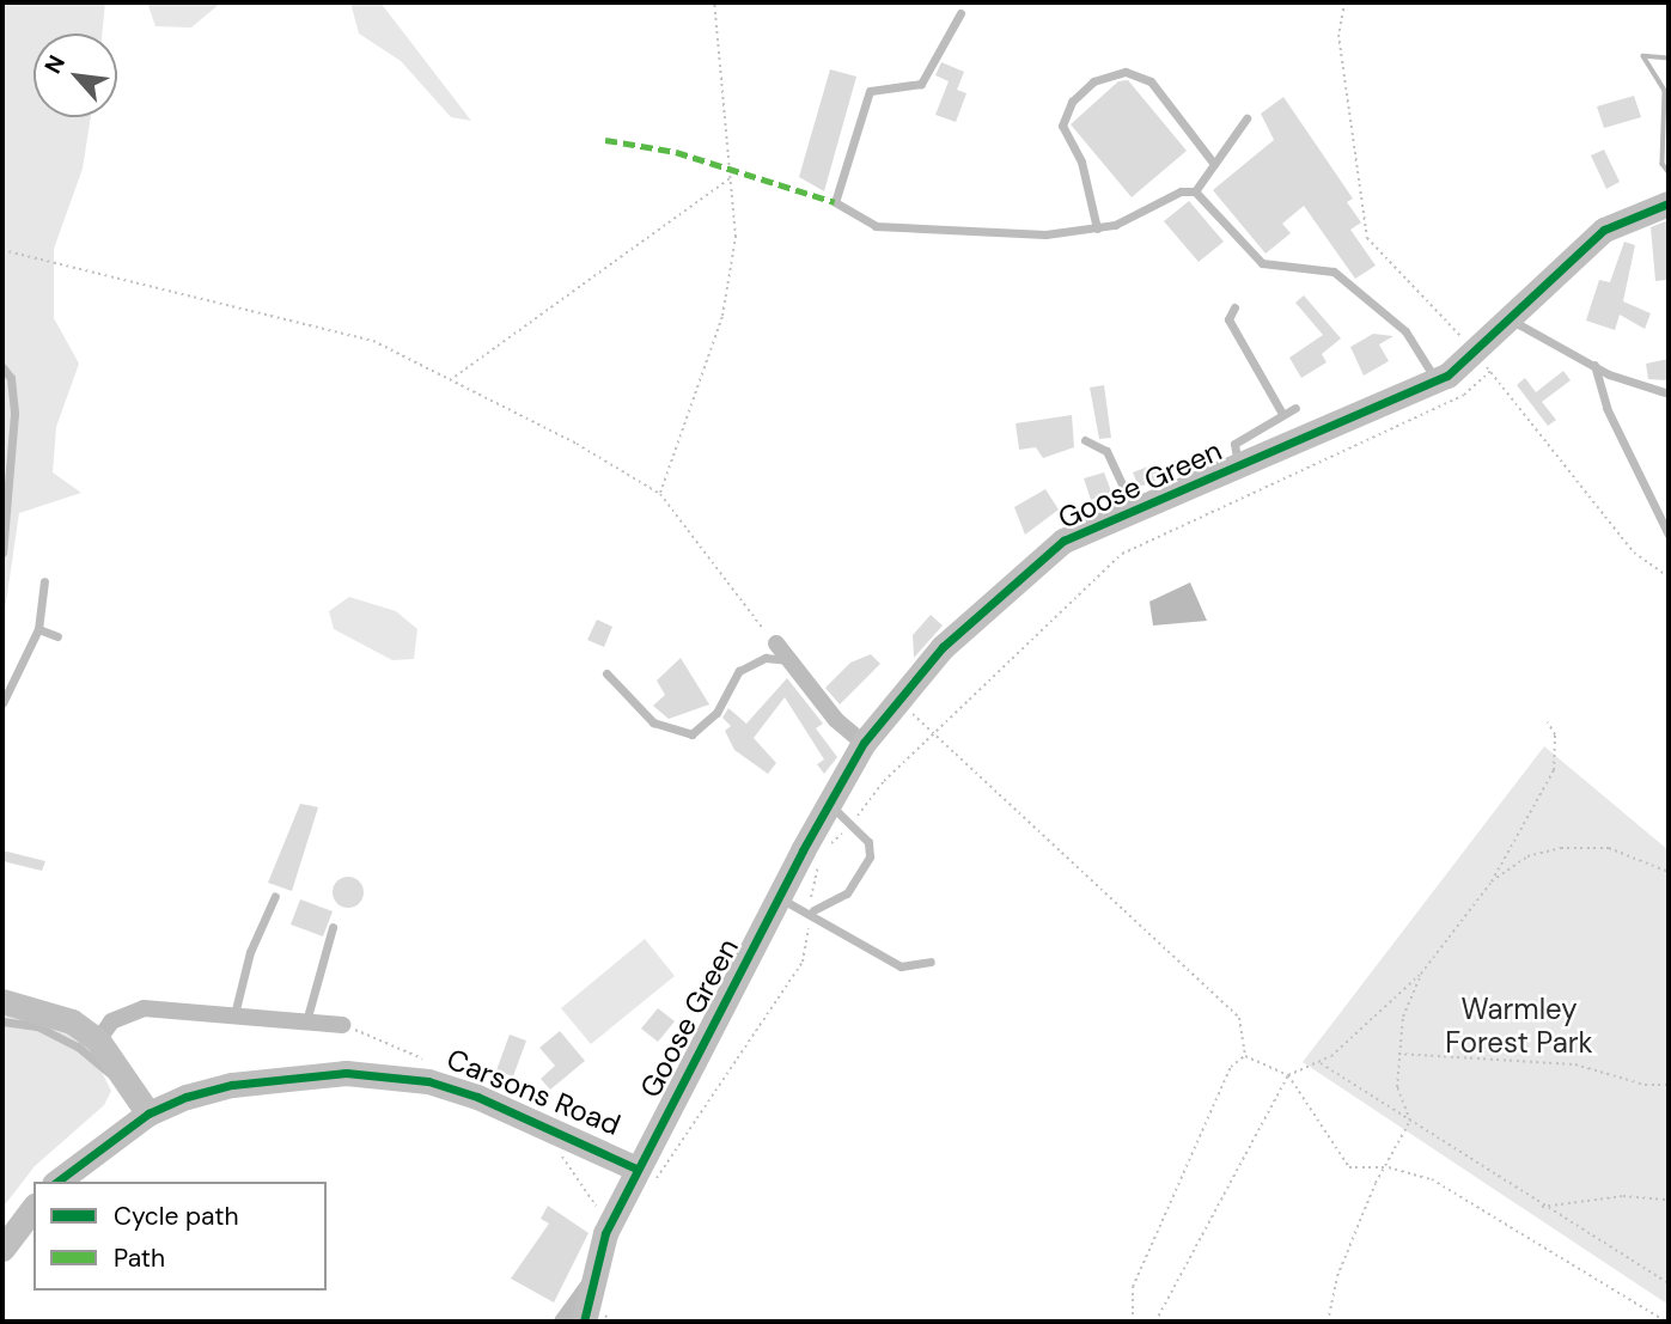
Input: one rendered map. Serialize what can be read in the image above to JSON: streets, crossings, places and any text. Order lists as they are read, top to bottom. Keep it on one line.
{"streets":{"street":["Goose Green","Carsons Road"]},"crossings":[["Goose Green","Carsons Road"]],"parks":["Warmley Forest Park"],"legend":["Cycle path","Path"],"north":"top left"}
